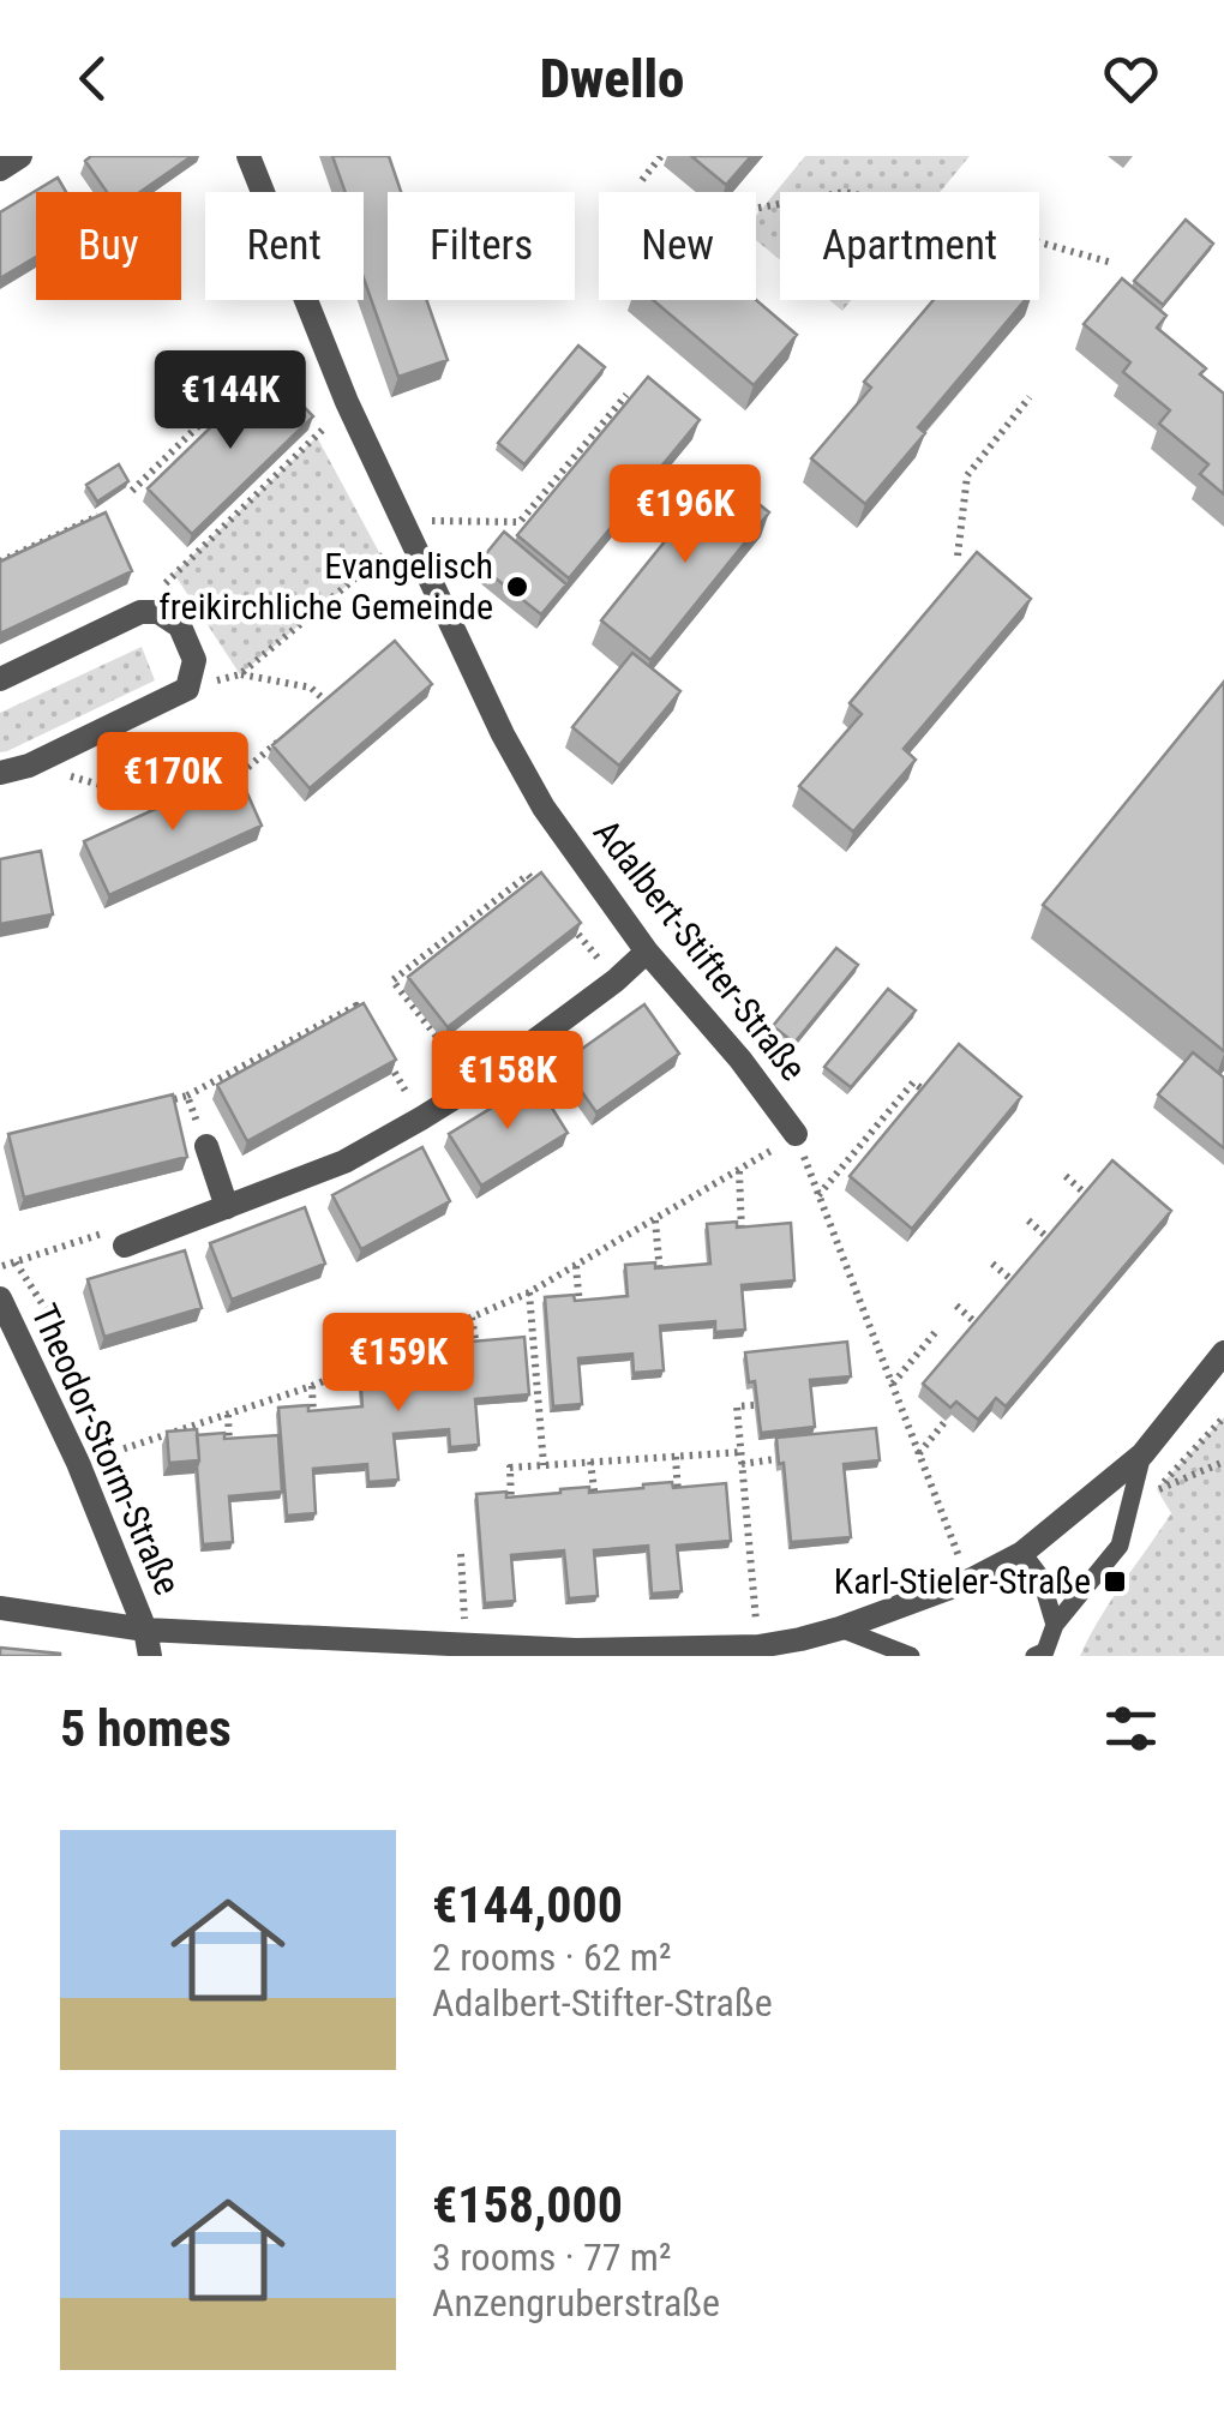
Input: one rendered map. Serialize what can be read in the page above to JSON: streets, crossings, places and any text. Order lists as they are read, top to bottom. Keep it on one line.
{"streets":{"street":["Adalbert-Stifter-Straße","Theodor-Storm-Straße"]},"places":{"other":["Evangelisch freikirchliche Gemeinde"],"transit":["Karl-Stieler-Straße"]},"page":{"header":"Dwello","chip":["Buy","Rent","Filters","New","Apartment"],"price":["€144K","€196K","€170K","€158K","€159K"],"heading":"5 homes","list":[{"name":"€144,000","note":"2 rooms · 62 m² · Adalbert-Stifter-Straße"},{"name":"€158,000","note":"3 rooms · 77 m² · Anzengruberstraße"}]}}
